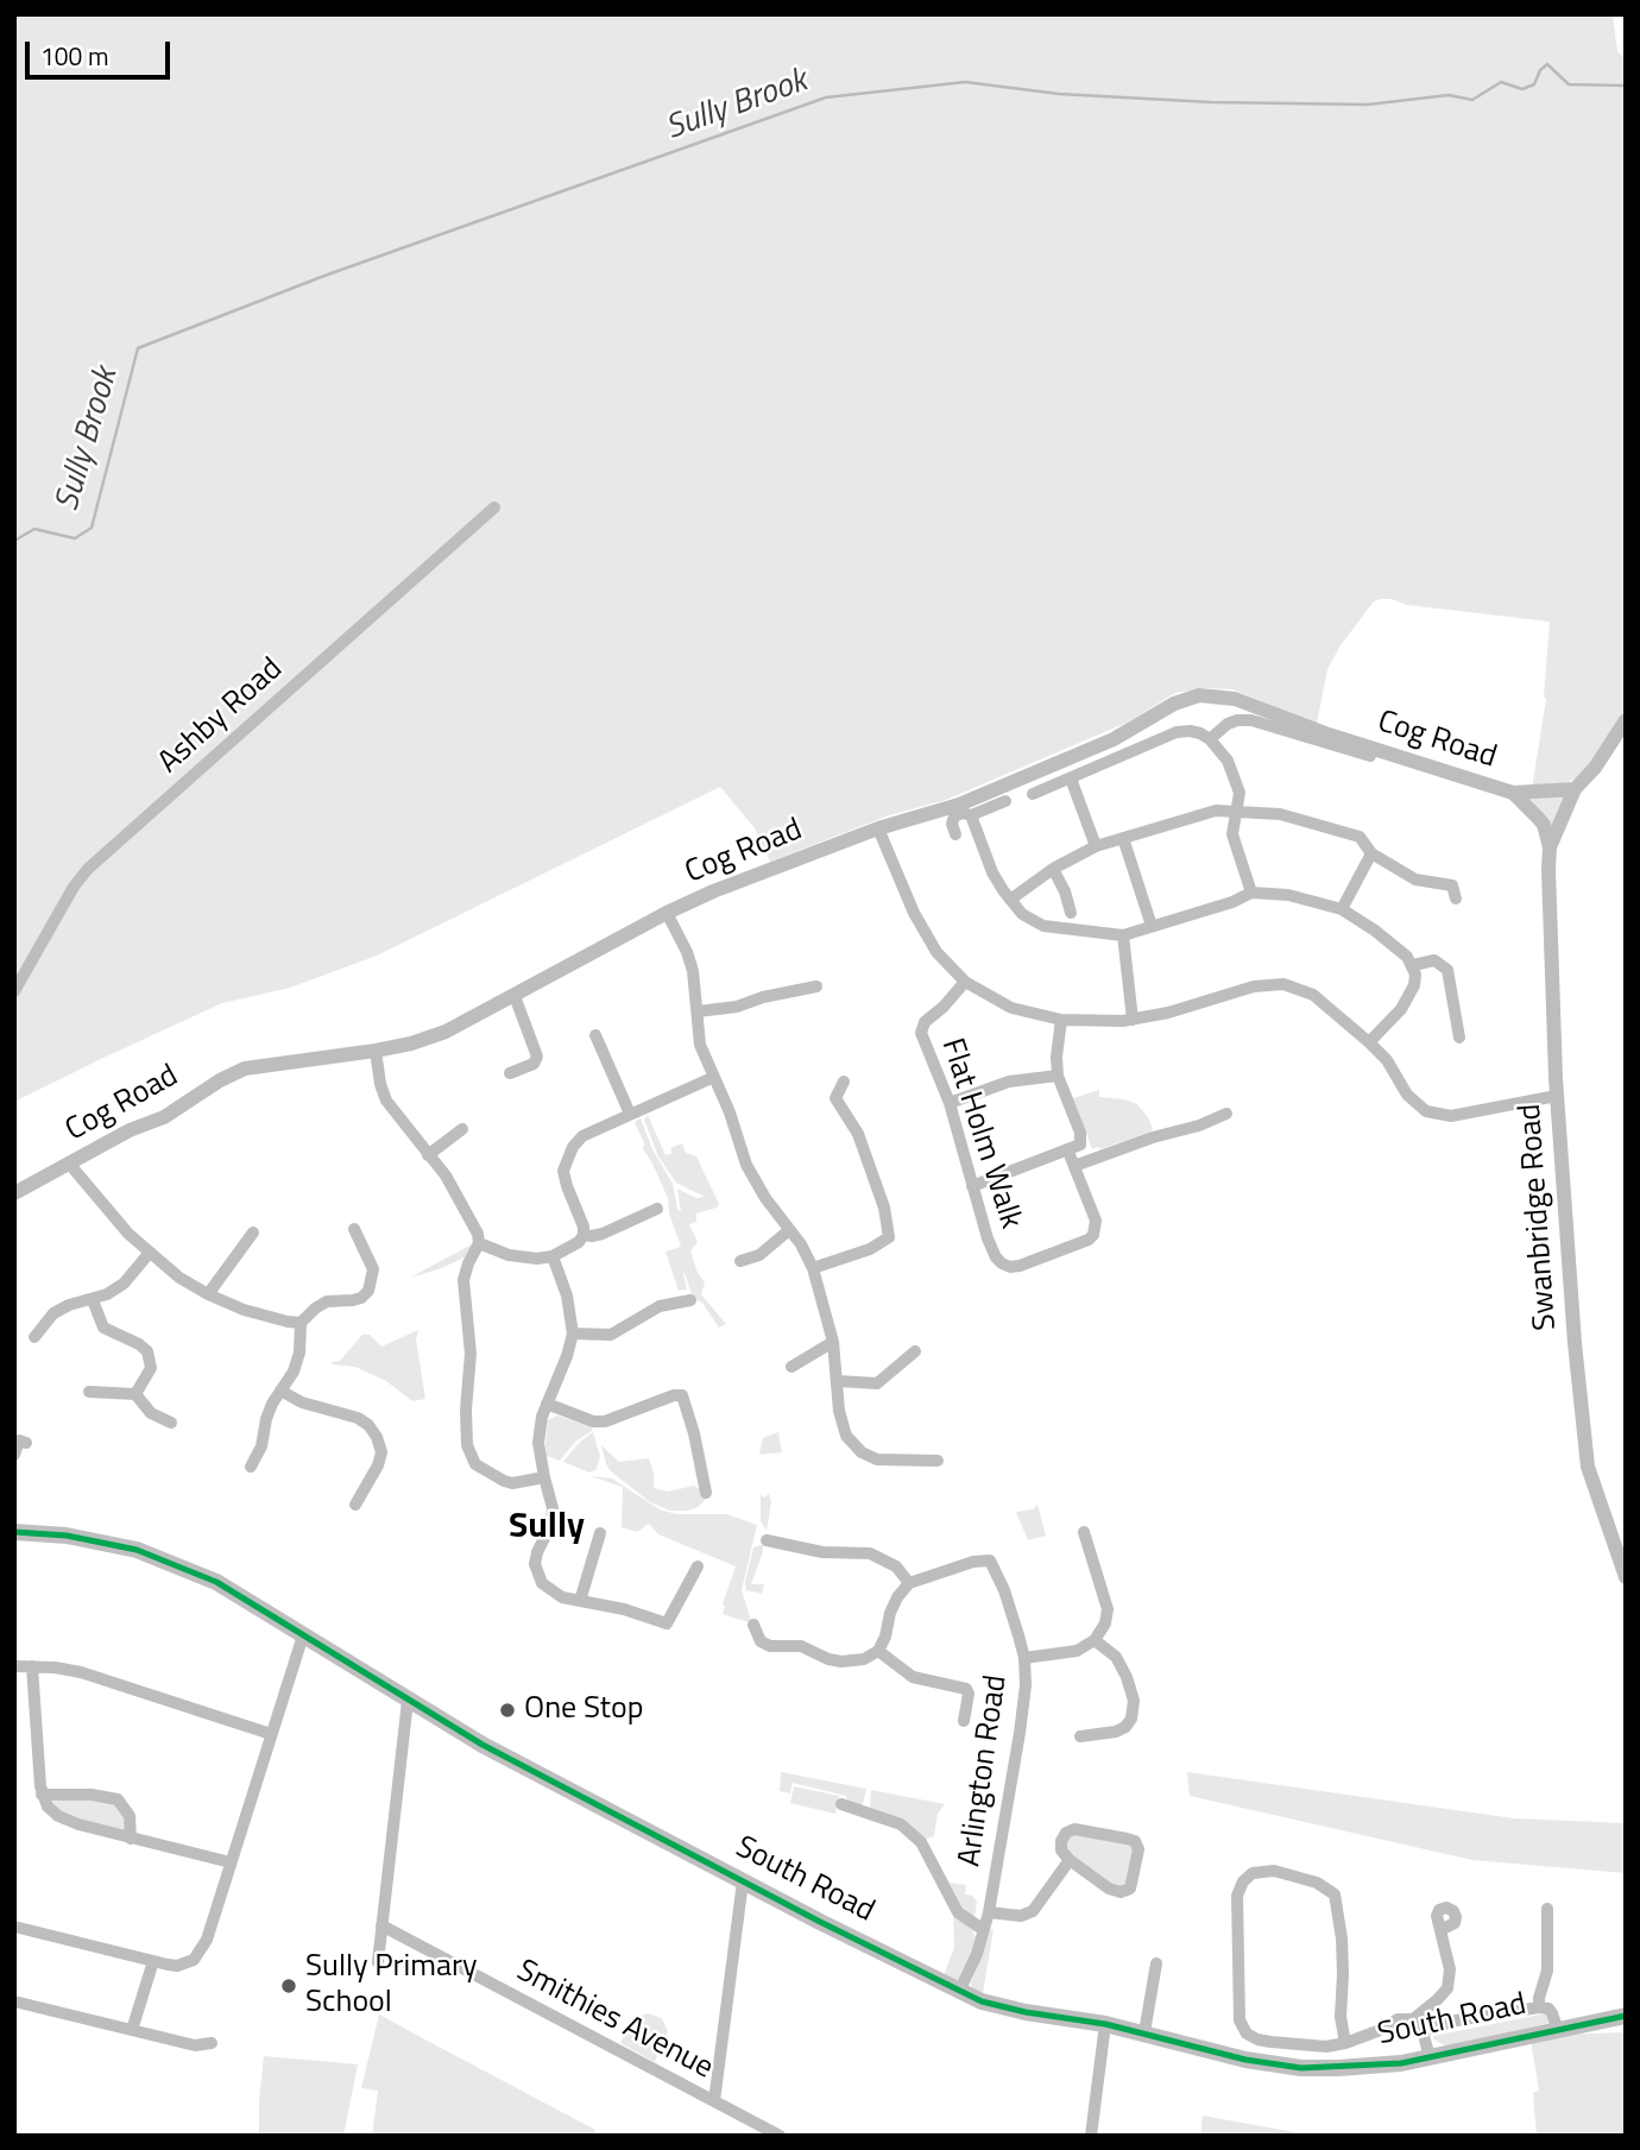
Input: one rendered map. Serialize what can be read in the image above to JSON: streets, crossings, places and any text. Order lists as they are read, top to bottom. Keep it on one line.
{"streets":{"main road":["South Road"],"street":["Ashby Road","Cog Road","Flat Holm Walk","Swanbridge Road","Arlington Road","Smithies Avenue"]},"crossings":[["Cog Road","Swanbridge Road"],["Arlington Road","South Road"]],"districts":["Sully"],"water":["Sully Brook"],"places":["One Stop","Sully Primary School"],"scale_bar":"100 m"}
